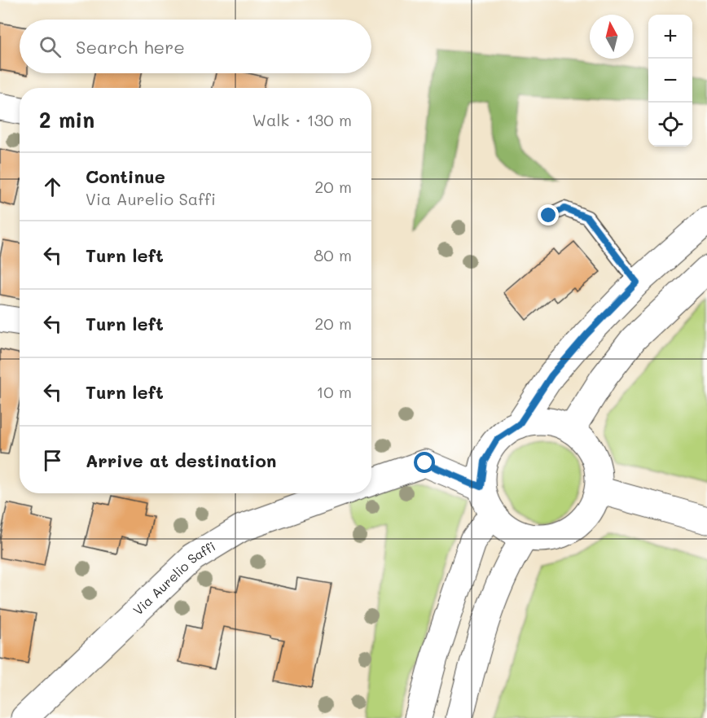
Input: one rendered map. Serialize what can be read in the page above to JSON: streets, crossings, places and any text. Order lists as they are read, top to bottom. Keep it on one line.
{"streets":{"street":["Via Aurelio Saffi"]},"north":"top","page":{"map_buttons":["+","−"],"search":"Search here","heading":["2 min","Walk · 130 m"],"list":[["Continue","Via Aurelio Saffi","20 m"],["Turn left","80 m"],["Turn left","20 m"],["Turn left","10 m"],"Arrive at destination"]}}
